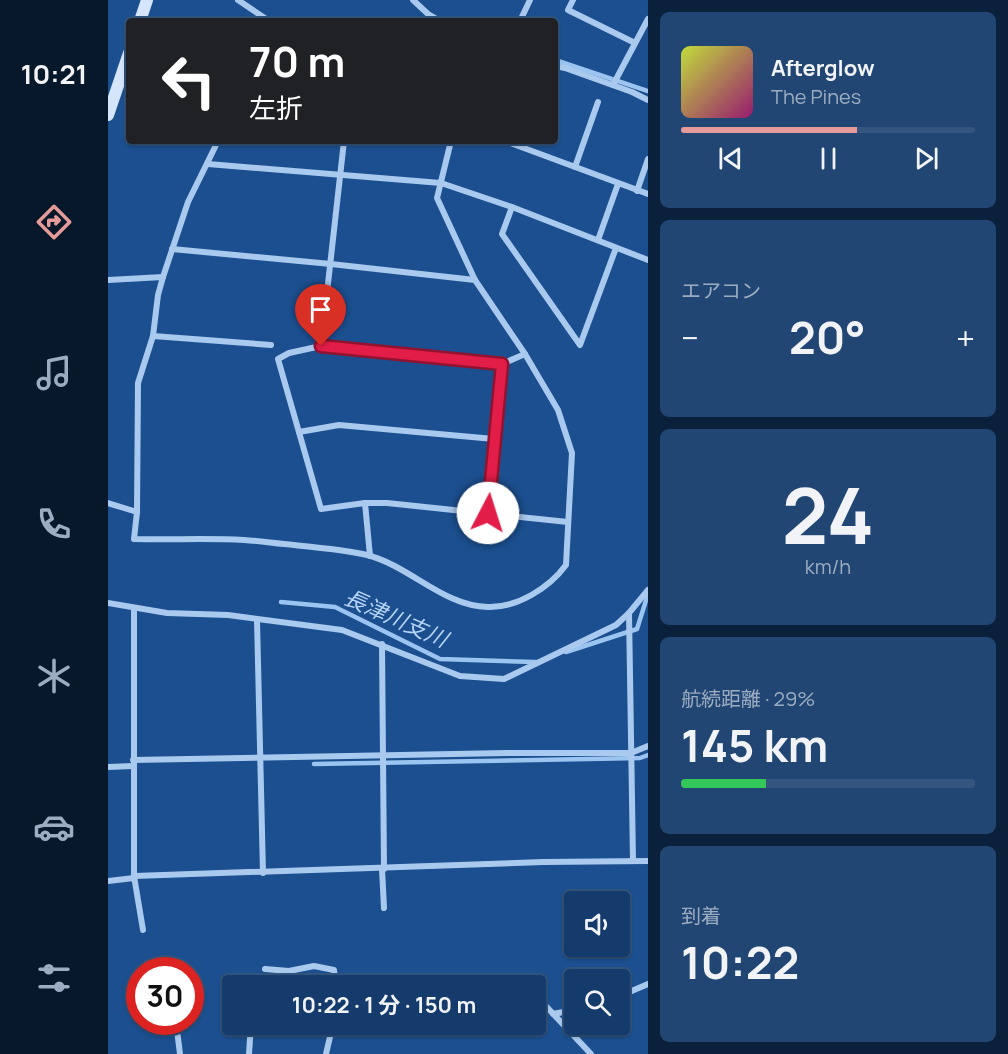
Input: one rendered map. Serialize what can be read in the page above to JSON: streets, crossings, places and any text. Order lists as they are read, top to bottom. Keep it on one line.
{"water":["長津川支川"],"page":{"tabs":"10:21","turn":["70 m","左折"],"song":["Afterglow","The Pines"],"tile":["エアコン",["24","km/h"],["航続距離 · 29%","145 km"],["到着","10:22"]],"heat":["−","20°","+"],"limit":"30","trip":"10:22 · 1 分 · 150 m"}}
